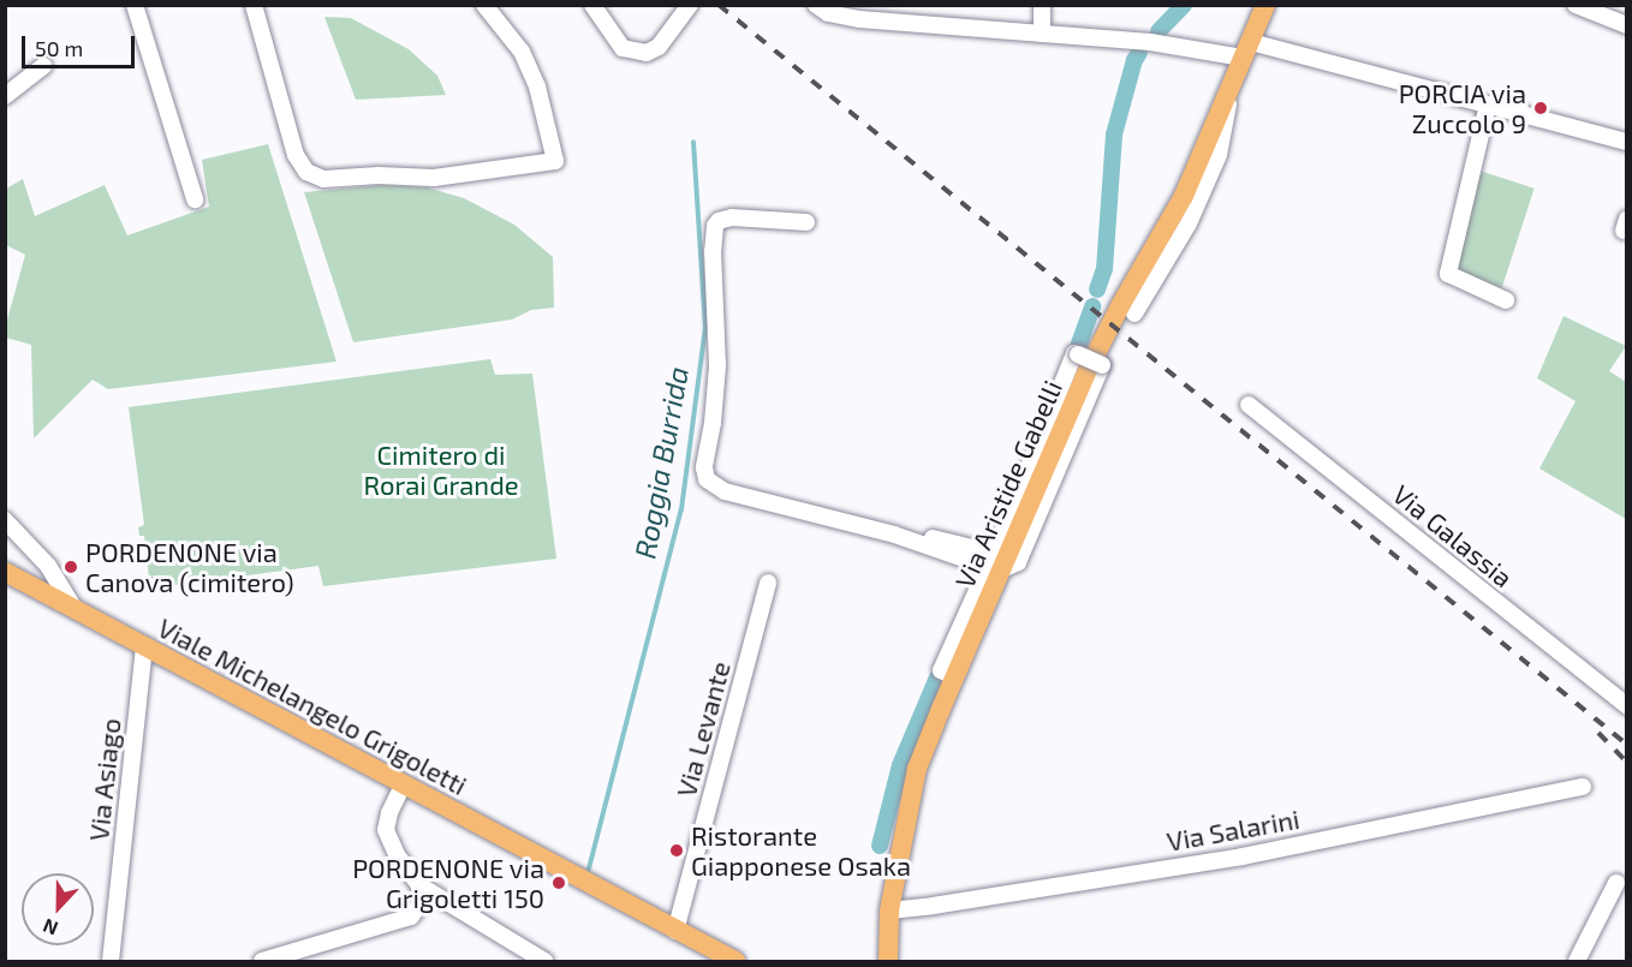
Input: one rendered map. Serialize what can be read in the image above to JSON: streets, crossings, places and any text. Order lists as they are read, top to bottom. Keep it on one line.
{"streets":{"main road":["Via Aristide Gabelli","Viale Michelangelo Grigoletti"],"street":["Via Galassia","Via Levante","Via Asiago","Via Salarini"]},"crossings":[["Via Aristide Gabelli","Via Salarini"],["Viale Michelangelo Grigoletti","Via Levante"],["Viale Michelangelo Grigoletti","Via Asiago"]],"water":["Roggia Burrida"],"parks":["Cimitero di Rorai Grande"],"places":["PORCIA via Zuccolo 9","PORDENONE via Canova (cimitero)","Ristorante Giapponese Osaka","PORDENONE via Grigoletti 150"],"scale_bar":"50 m","north":"bottom"}
